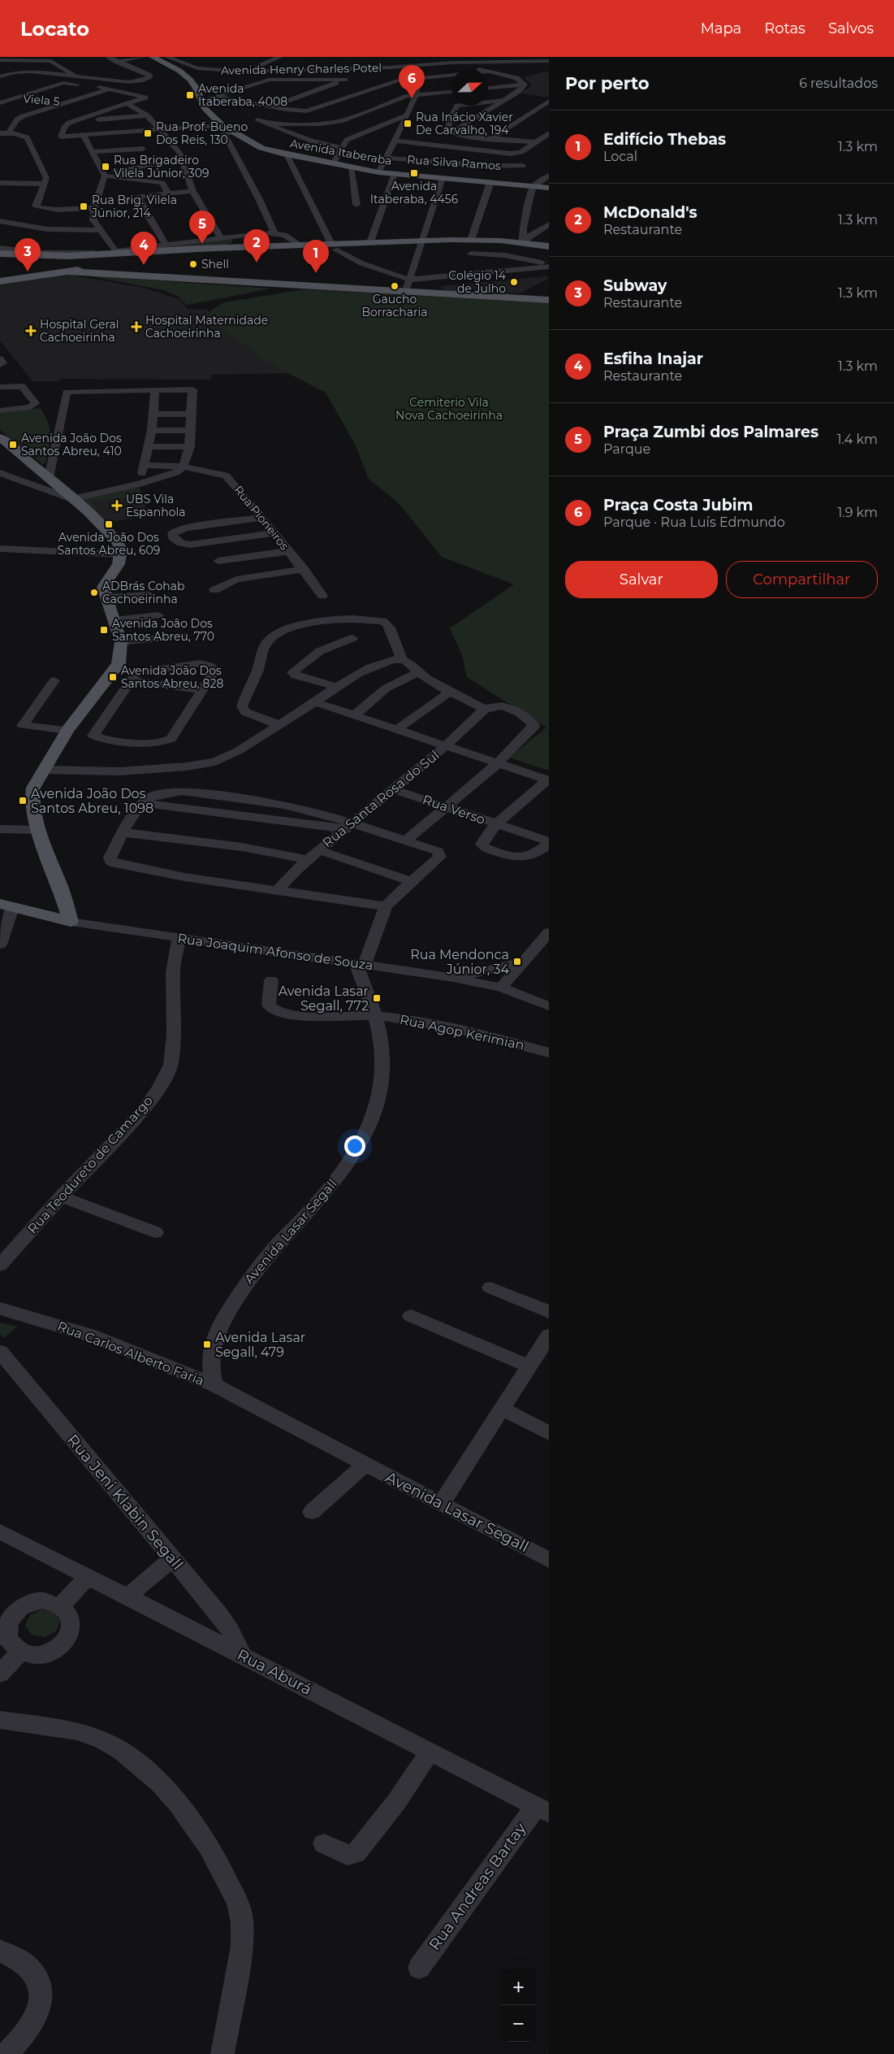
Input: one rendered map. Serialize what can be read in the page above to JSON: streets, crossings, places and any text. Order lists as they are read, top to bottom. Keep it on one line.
{"streets":{"main road":["Avenida Itaberaba","Rua Joaquim Afonso de Souza"],"street":["Avenida Henry Charles Potel","Viela 5","Rua Silva Ramos","Rua Pioneiros","Rua Santa Rosa do Sul","Rua Verso","Rua Agop Kerimian","Rua Teodureto de Camargo","Avenida Lasar Segall","Rua Carlos Alberto Faria","Rua Jeni Klabin Segall","Rua Aburá","Rua Andreas Bartay"]},"crossings":[["Avenida Henry Charles Potel","Avenida Itaberaba"],["Rua Santa Rosa do Sul","Rua Verso"],["Rua Joaquim Afonso de Souza","Rua Teodureto de Camargo"],["Rua Joaquim Afonso de Souza","Avenida Lasar Segall"],["Rua Agop Kerimian","Avenida Lasar Segall"],["Avenida Lasar Segall","Rua Carlos Alberto Faria"],["Rua Jeni Klabin Segall","Rua Aburá"],["Rua Aburá","Rua Andreas Bartay"]],"parks":["Cemiterio Vila Nova Cachoeirinha"],"places":{"transit":["Avenida Itaberaba, 4008","Rua Inácio Xavier De Carvalho, 194","Rua Prof. Bueno Dos Reis, 130","Rua Brigadeiro Vilela Júnior, 309","Avenida Itaberaba, 4456","Rua Brig. Vilela Júnior, 214","Avenida João Dos Santos Abreu, 410","Avenida João Dos Santos Abreu, 609","Avenida João Dos Santos Abreu, 770","Avenida João Dos Santos Abreu, 828","Avenida João Dos Santos Abreu, 1098","Rua Mendonca Júnior, 34","Avenida Lasar Segall, 772","Avenida Lasar Segall, 479"],"other":["Shell","Colégio 14 de Julho","Gaucho Borracharia","ADBrás Cohab Cachoeirinha"],"health":["Hospital Maternidade Cachoeirinha","Hospital Geral Cachoeirinha","UBS Vila Espanhola"]},"north":"right","page":{"header":"Locato","nav":["Mapa","Rotas","Salvos"],"heading":["Por perto","6 resultados"],"pins":["6","5","2","4","3","1"],"list":[{"mark":"1","name":"Edifício Thebas","note":"Local","value":"1.3 km"},{"mark":"2","name":"McDonald's","note":"Restaurante","value":"1.3 km"},{"mark":"3","name":"Subway","note":"Restaurante","value":"1.3 km"},{"mark":"4","name":"Esfiha Inajar","note":"Restaurante","value":"1.3 km"},{"mark":"5","name":"Praça Zumbi dos Palmares","note":"Parque","value":"1.4 km"},{"mark":"6","name":"Praça Costa Jubim","note":"Parque · Rua Luís Edmundo","value":"1.9 km"}],"buttons":["Salvar","Compartilhar"],"map_buttons":["+","−"]}}
